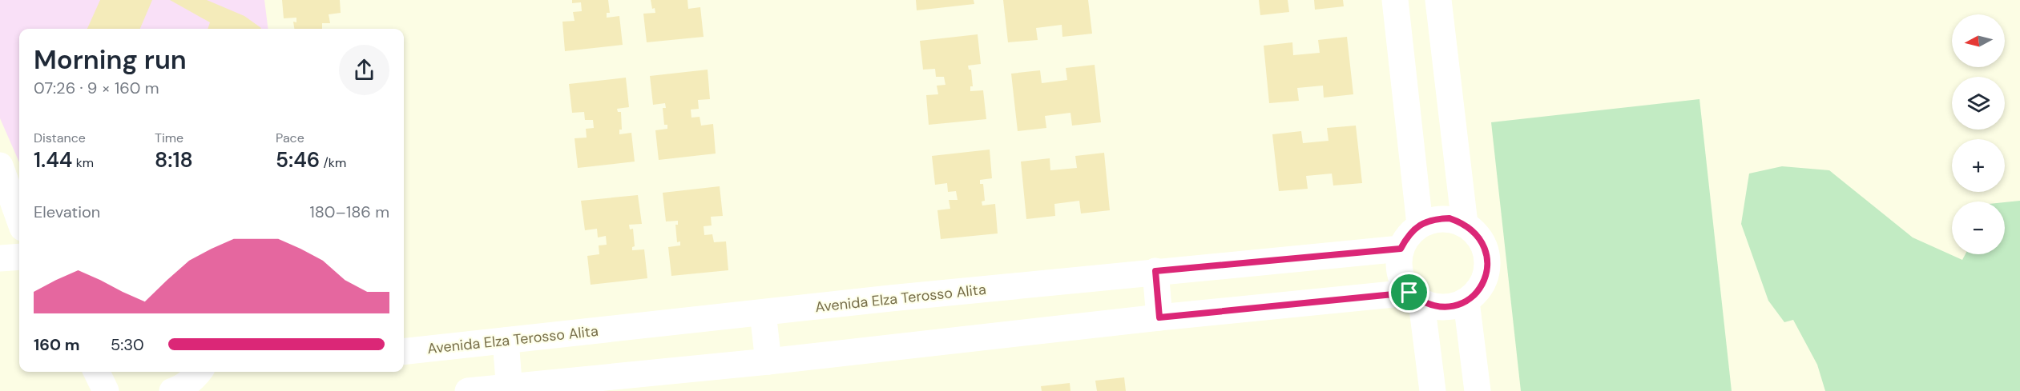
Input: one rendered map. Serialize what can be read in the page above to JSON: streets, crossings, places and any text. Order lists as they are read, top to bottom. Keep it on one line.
{"streets":{"street":["Avenida Elza Terosso Alita"]},"north":"left","page":{"map_buttons":["+","−"],"heading":["Morning run","07:26 · 9 × 160 m"],"stats":[["Distance","1.44 km"],["Time","8:18"],["Pace","5:46 /km"]],"chart":["Elevation","180–186 m"],"list":[{"name":"160 m","note":"5:30"}]}}
